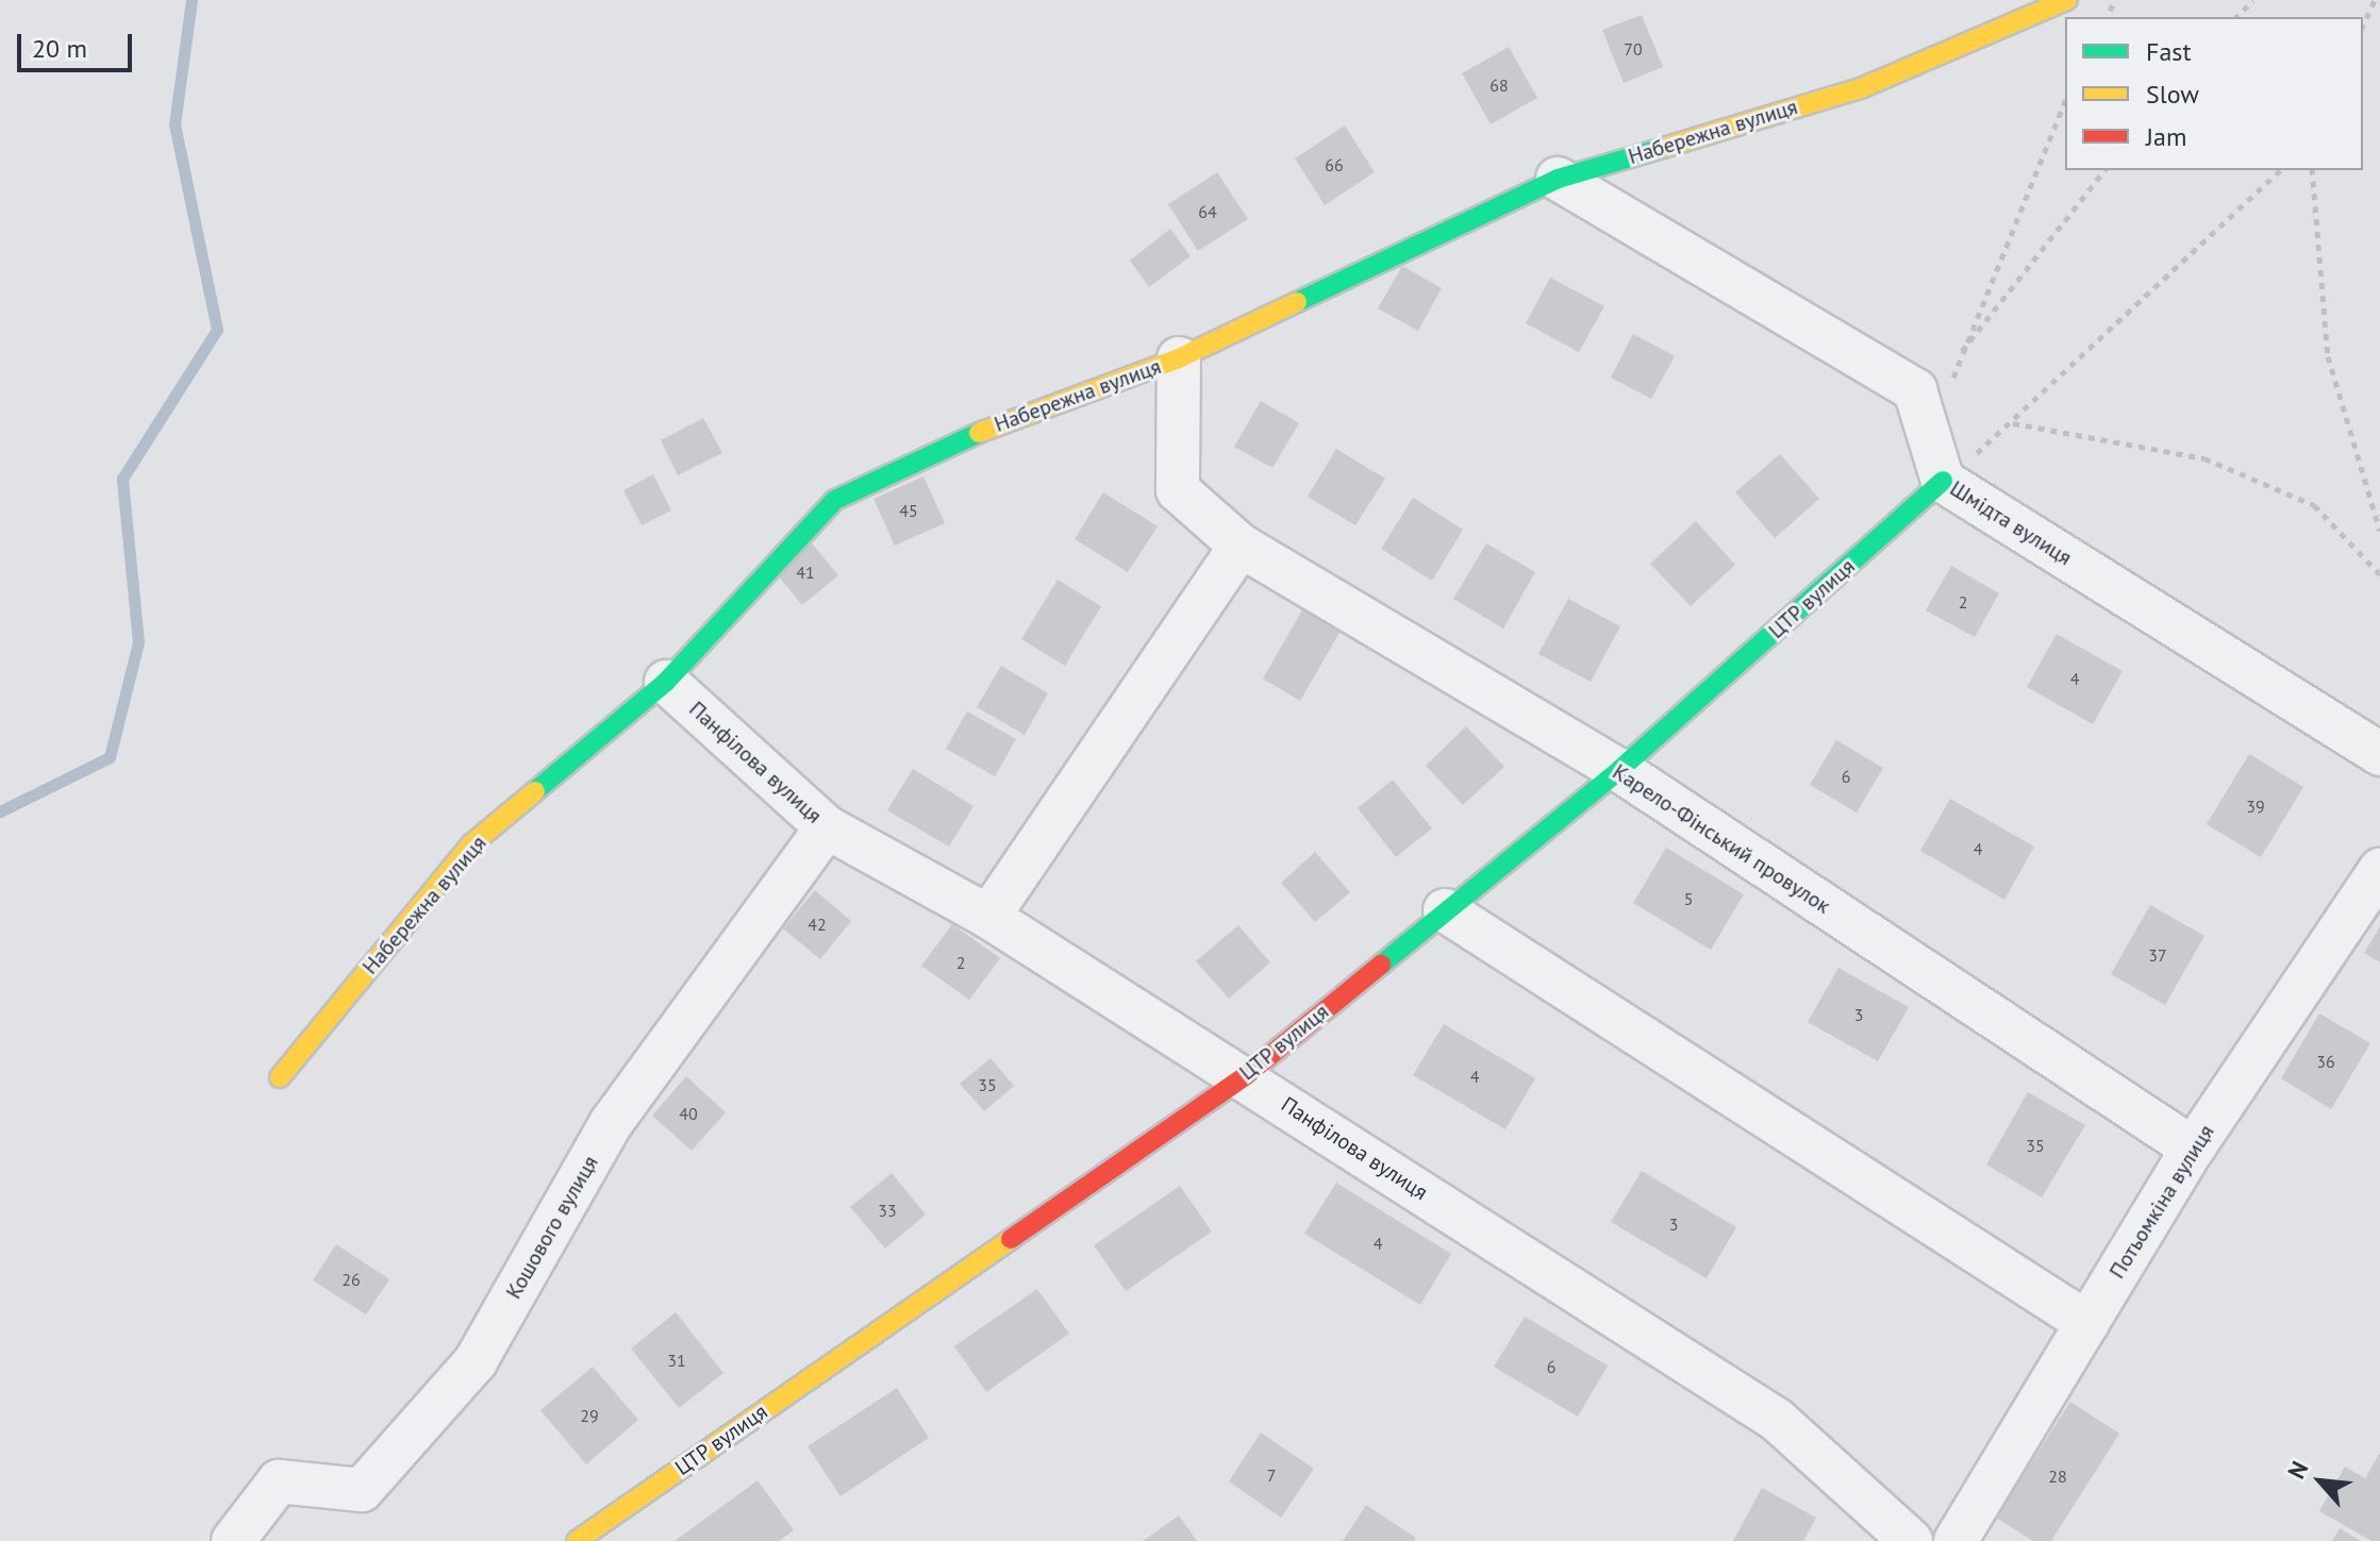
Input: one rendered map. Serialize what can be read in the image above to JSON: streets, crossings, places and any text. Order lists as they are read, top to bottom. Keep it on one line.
{"streets":{"street":["Набережна вулиця","Шмідта вулиця","ЦТР вулиця","Панфілова вулиця","Карело-Фінський провулок","Потьомкіна вулиця","Кошового вулиця"]},"crossings":[["Набережна вулиця","Шмідта вулиця"],["Набережна вулиця","Панфілова вулиця"],["Набережна вулиця","Карело-Фінський провулок"],["Шмідта вулиця","ЦТР вулиця"],["ЦТР вулиця","Панфілова вулиця"],["ЦТР вулиця","Карело-Фінський провулок"],["Панфілова вулиця","Кошового вулиця"],["Карело-Фінський провулок","Потьомкіна вулиця"]],"house_numbers":["70","68","66","64","45","41","2","4","6","39","4","5","42","37","2","3","36","4","35","40","35","33","3","4","26","31","6","29","7","28"],"legend":["Fast","Slow","Jam"],"scale_bar":"20 m","north":"top left"}
